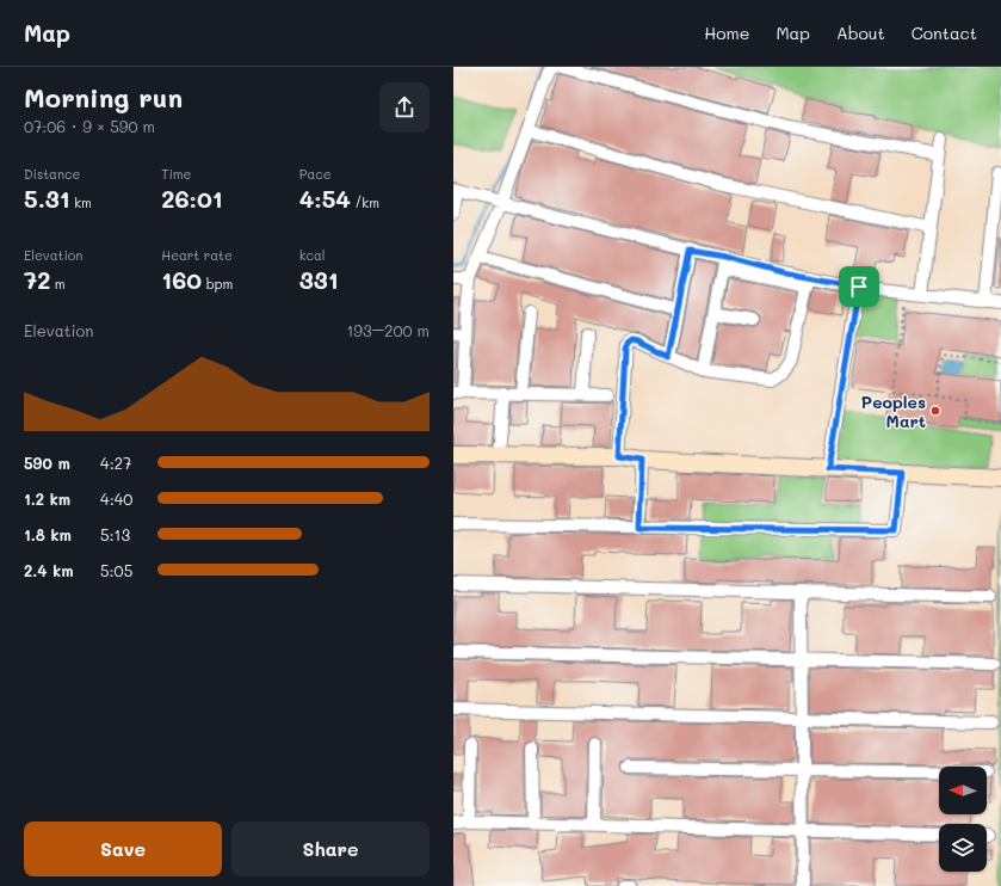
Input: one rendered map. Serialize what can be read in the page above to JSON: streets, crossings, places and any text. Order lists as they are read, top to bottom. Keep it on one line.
{"places":["Peoples Mart"],"north":"left","page":{"header":"Map","nav":["Home","Map","About","Contact"],"heading":["Morning run","07:06 · 9 × 590 m"],"stats":[["Distance","5.31 km"],["Time","26:01"],["Pace","4:54 /km"],["Elevation","72 m"],["Heart rate","160 bpm"],["kcal","331"]],"chart":["Elevation","193–200 m"],"list":[{"name":"590 m","note":"4:27"},{"name":"1.2 km","note":"4:40"},{"name":"1.8 km","note":"5:13"},{"name":"2.4 km","note":"5:05"}],"buttons":["Save","Share"]}}
